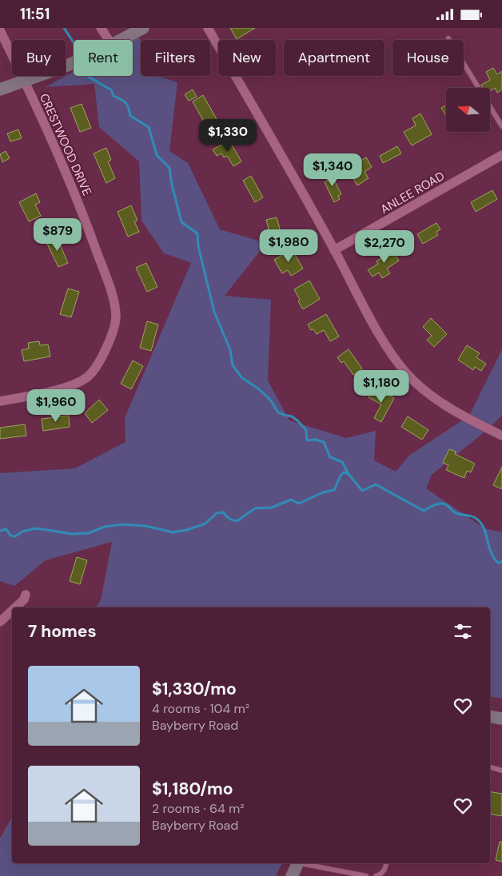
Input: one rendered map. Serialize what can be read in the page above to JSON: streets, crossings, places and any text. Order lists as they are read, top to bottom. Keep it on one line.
{"streets":{"street":["CRESTWOOD DRIVE","ANLEE ROAD"]},"north":"left","page":{"status":"11:51","chip":["Buy","Rent","Filters","New","Apartment","House"],"price":["$1,330","$1,340","$879","$1,980","$2,270","$1,180","$1,960"],"heading":"7 homes","list":[{"name":"$1,330/mo","note":"4 rooms · 104 m² · Bayberry Road"},{"name":"$1,180/mo","note":"2 rooms · 64 m² · Bayberry Road"}]}}
